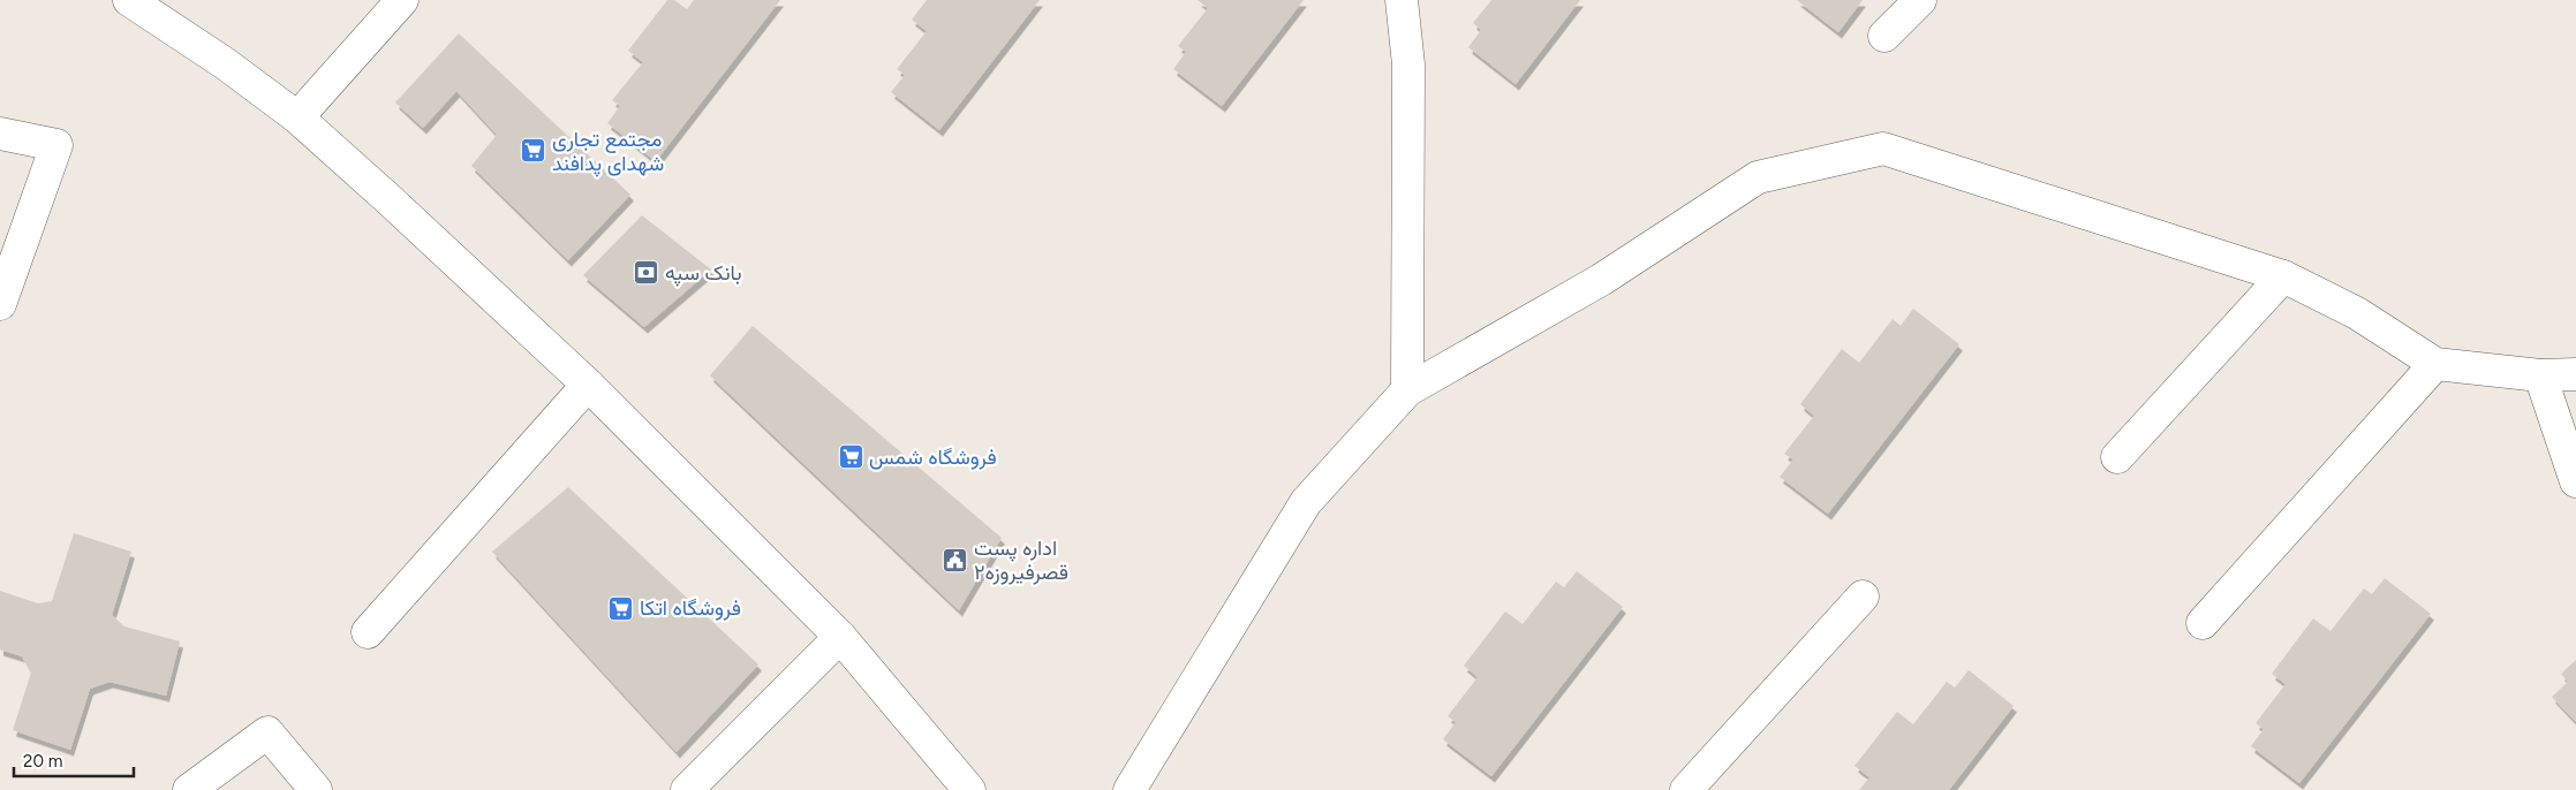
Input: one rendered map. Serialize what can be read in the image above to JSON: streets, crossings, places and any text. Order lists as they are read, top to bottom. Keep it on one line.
{"places":{"supermarket":["مجتمع تجاری شهدای پدافند","فروشگاه شمس","فروشگاه اتکا"],"bank":["بانک سپه"],"public building":["اداره پست قصرفیروزه۲"]},"scale_bar":"20 m"}
